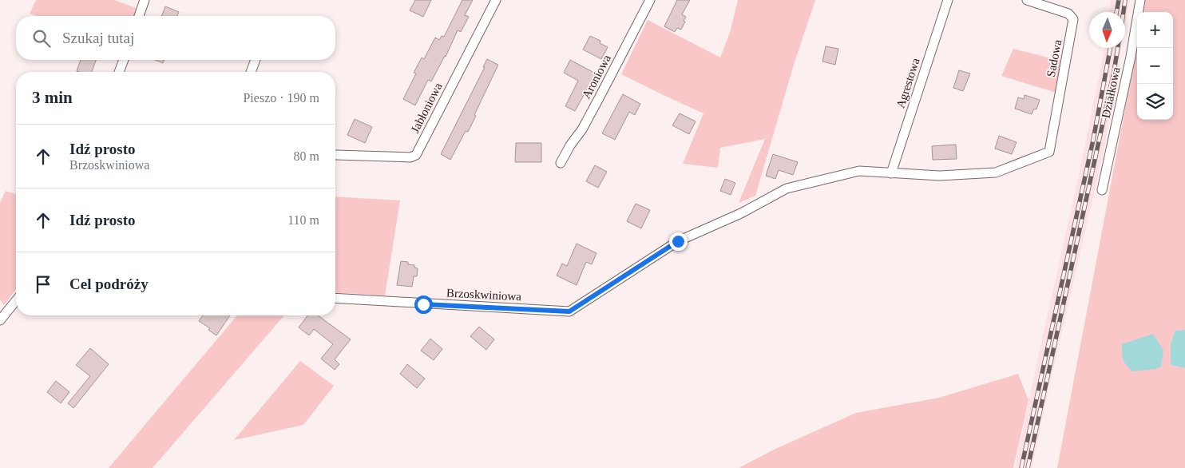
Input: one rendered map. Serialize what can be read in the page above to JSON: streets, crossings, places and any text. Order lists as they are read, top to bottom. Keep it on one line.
{"streets":{"street":["Sadowa","Aroniowa","Agrestowa","Działkowa","Jabłoniowa","Brzoskwiniowa"]},"crossings":[["Sadowa","Brzoskwiniowa"],["Agrestowa","Brzoskwiniowa"]],"north":"bottom","page":{"map_buttons":["+","−"],"search":"Szukaj tutaj","heading":["3 min","Pieszo · 190 m"],"list":[["Idź prosto","Brzoskwiniowa","80 m"],["Idź prosto","110 m"],"Cel podróży"]}}
